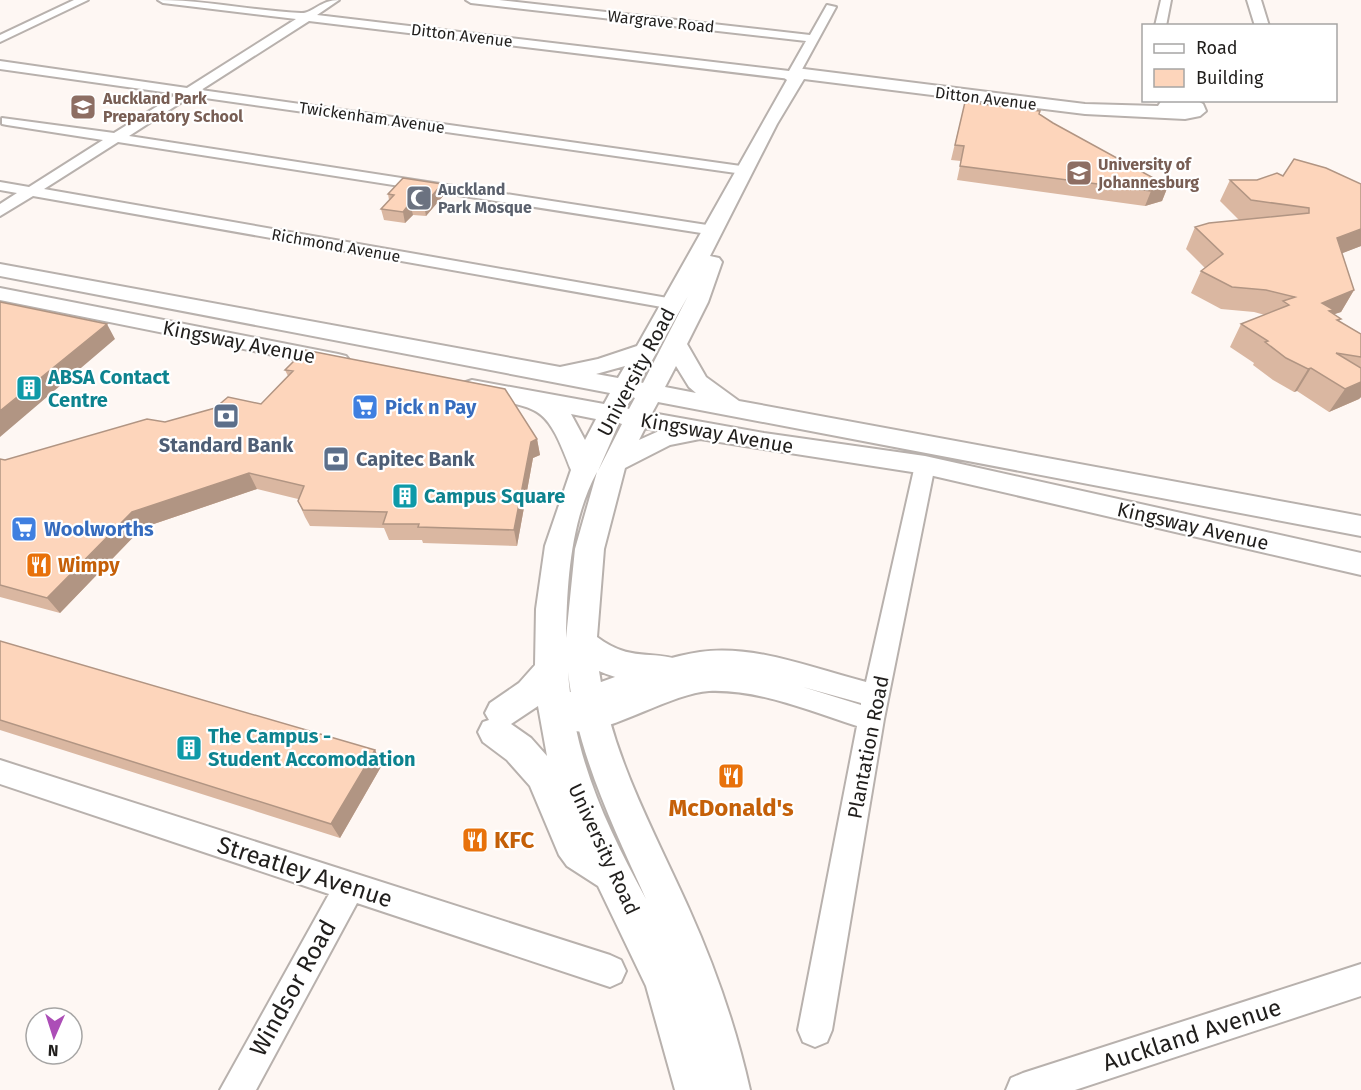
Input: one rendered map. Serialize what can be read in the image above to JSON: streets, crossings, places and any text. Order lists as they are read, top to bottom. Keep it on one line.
{"streets":{"main road":["Ditton Avenue","Kingsway Avenue","University Road"],"street":["Wargrave Road","Twickenham Avenue","Richmond Avenue","Plantation Road","Streatley Avenue","Windsor Road","Auckland Avenue"]},"crossings":[["Wargrave Road","University Road"],["Ditton Avenue","University Road"],["Twickenham Avenue","University Road"],["Richmond Avenue","University Road"],["Kingsway Avenue","University Road"],["Kingsway Avenue","Plantation Road"],["Streatley Avenue","Windsor Road"]],"places":{"school or university":["Auckland Park Preparatory School","University of Johannesburg"],"mosque":["Auckland Park Mosque"],"building":["ABSA Contact Centre","Campus Square","The Campus - Student Accomodation"],"supermarket":["Pick n Pay","Woolworths"],"bank":["Standard Bank","Capitec Bank"],"restaurant":["Wimpy","McDonald's","KFC"]},"legend":["Road","Building"],"north":"bottom"}
